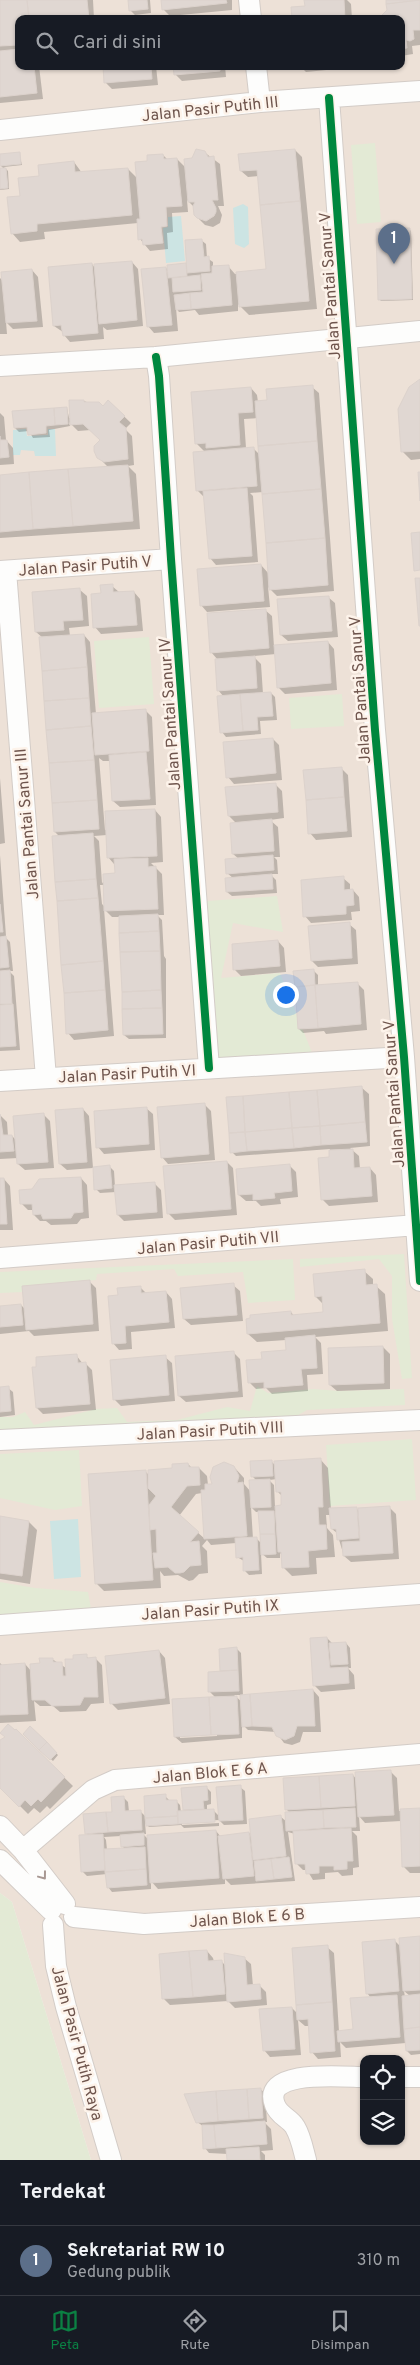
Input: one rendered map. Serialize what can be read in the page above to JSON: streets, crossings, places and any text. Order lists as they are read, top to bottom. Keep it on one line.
{"streets":{"street":["Jalan Pasir Putih III","Jalan Pantai Sanur V","Jalan Pasir Putih V","Jalan Pantai Sanur IV","Jalan Pantai Sanur III","Jalan Pasir Putih VI","Jalan Pasir Putih VII","Jalan Pasir Putih VIII","Jalan Pasir Putih IX","Jalan Blok E 6 A","Jalan Blok E 6 B","Jalan Pasir Putih Raya"]},"crossings":[["Jalan Pasir Putih III","Jalan Pantai Sanur V"],["Jalan Pantai Sanur V","Jalan Pasir Putih VI"],["Jalan Pantai Sanur V","Jalan Pasir Putih VII"],["Jalan Pasir Putih V","Jalan Pantai Sanur IV"],["Jalan Pasir Putih V","Jalan Pantai Sanur III"],["Jalan Pantai Sanur IV","Jalan Pasir Putih VI"],["Jalan Pantai Sanur III","Jalan Pasir Putih VI"],["Jalan Blok E 6 B","Jalan Pasir Putih Raya"]],"page":{"search":"Cari di sini","pins":"1","heading":"Terdekat","list":[{"mark":"1","name":"Sekretariat RW 10","note":"Gedung publik","value":"310 m"}],"nav":["Peta","Rute","Disimpan"]}}
